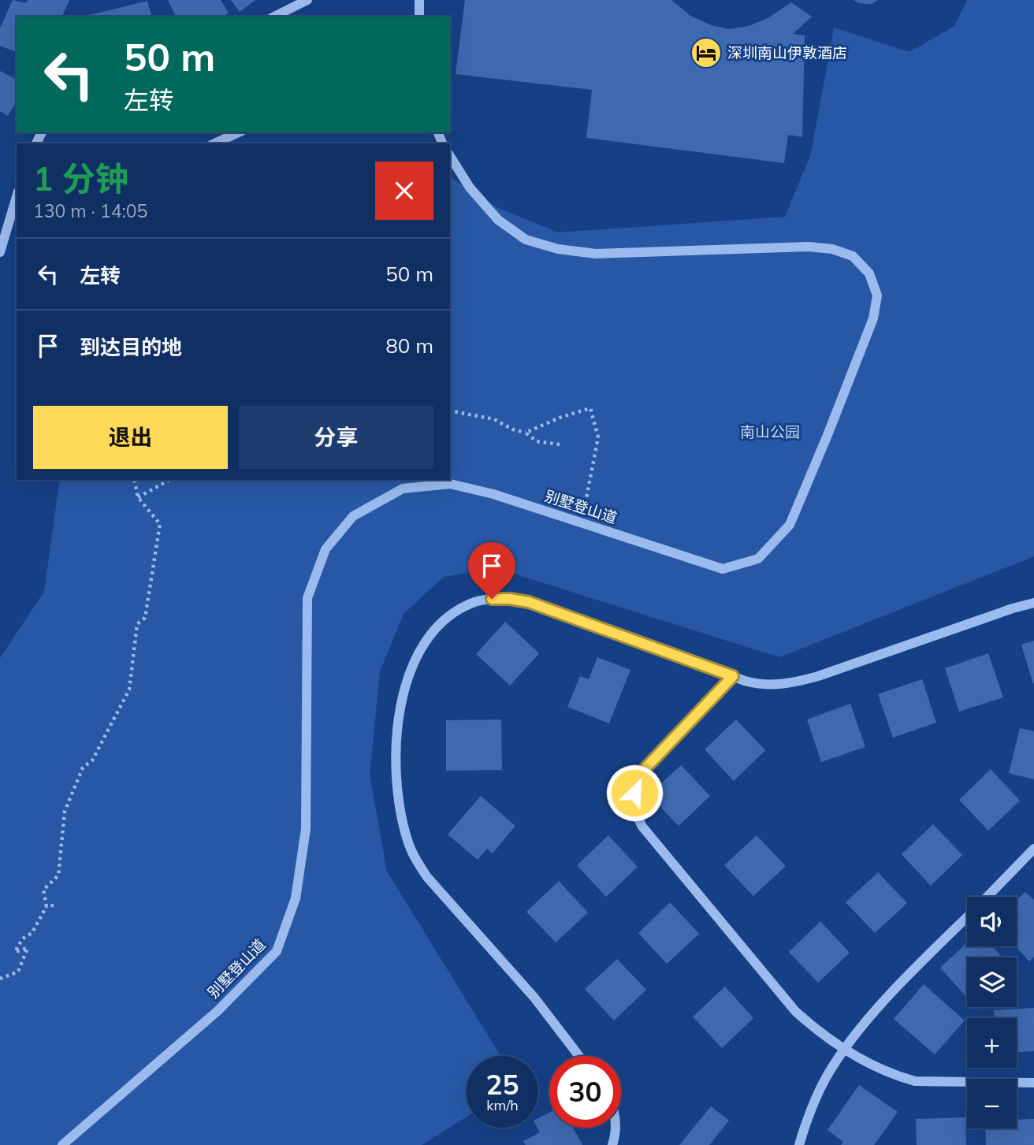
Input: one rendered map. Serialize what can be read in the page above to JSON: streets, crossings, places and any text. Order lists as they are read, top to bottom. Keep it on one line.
{"streets":{"street":["别墅登山道"]},"parks":["南山公园"],"places":{"hotel":["深圳南山伊敦酒店"]},"page":{"turn":["50 m","左转"],"heading":["1 分钟","130 m · 14:05"],"list":[{"name":"左转","value":"50 m"},{"name":"到达目的地","value":"80 m"}],"buttons":["退出","分享"],"map_buttons":["+","−"],"speed":"25 km/h","limit":"30"}}
